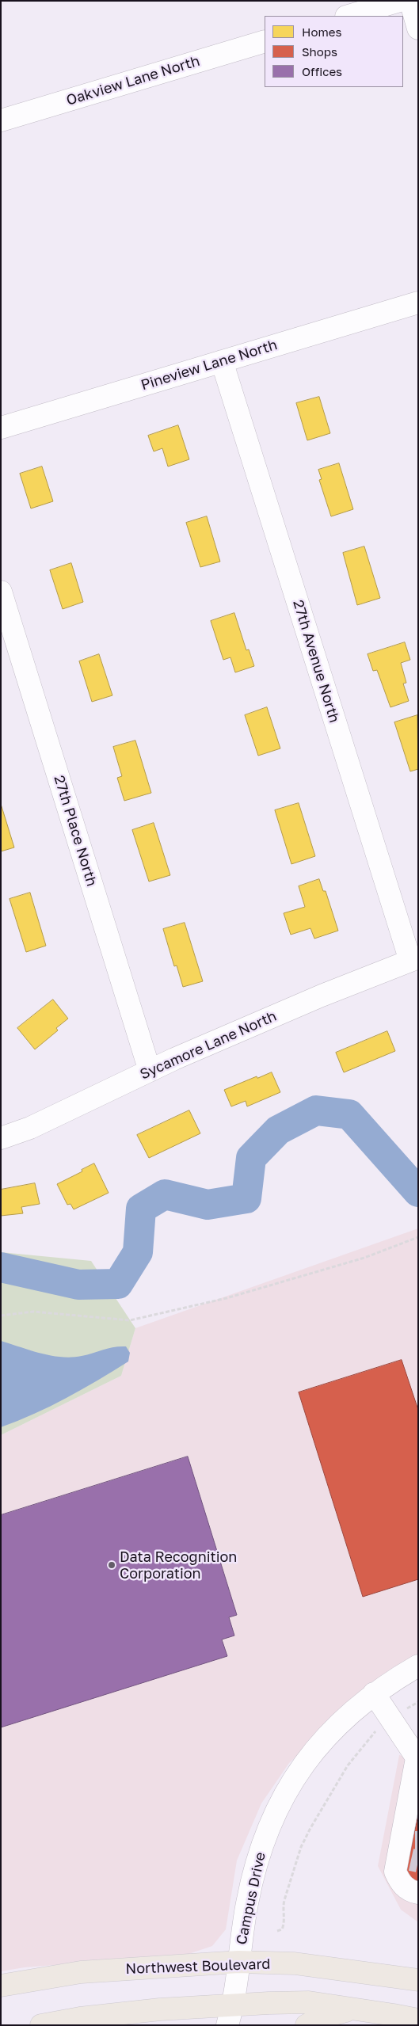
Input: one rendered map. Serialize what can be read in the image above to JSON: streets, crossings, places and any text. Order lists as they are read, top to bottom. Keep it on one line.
{"streets":{"main road":["Northwest Boulevard"],"street":["Oakview Lane North","Pineview Lane North","27th Avenue North","27th Place North","Sycamore Lane North","Campus Drive"]},"crossings":[["Pineview Lane North","27th Avenue North"],["27th Avenue North","Sycamore Lane North"],["27th Place North","Sycamore Lane North"],["Campus Drive","Northwest Boulevard"]],"places":["Data Recognition Corporation"],"legend":["Homes","Shops","Offices"]}
